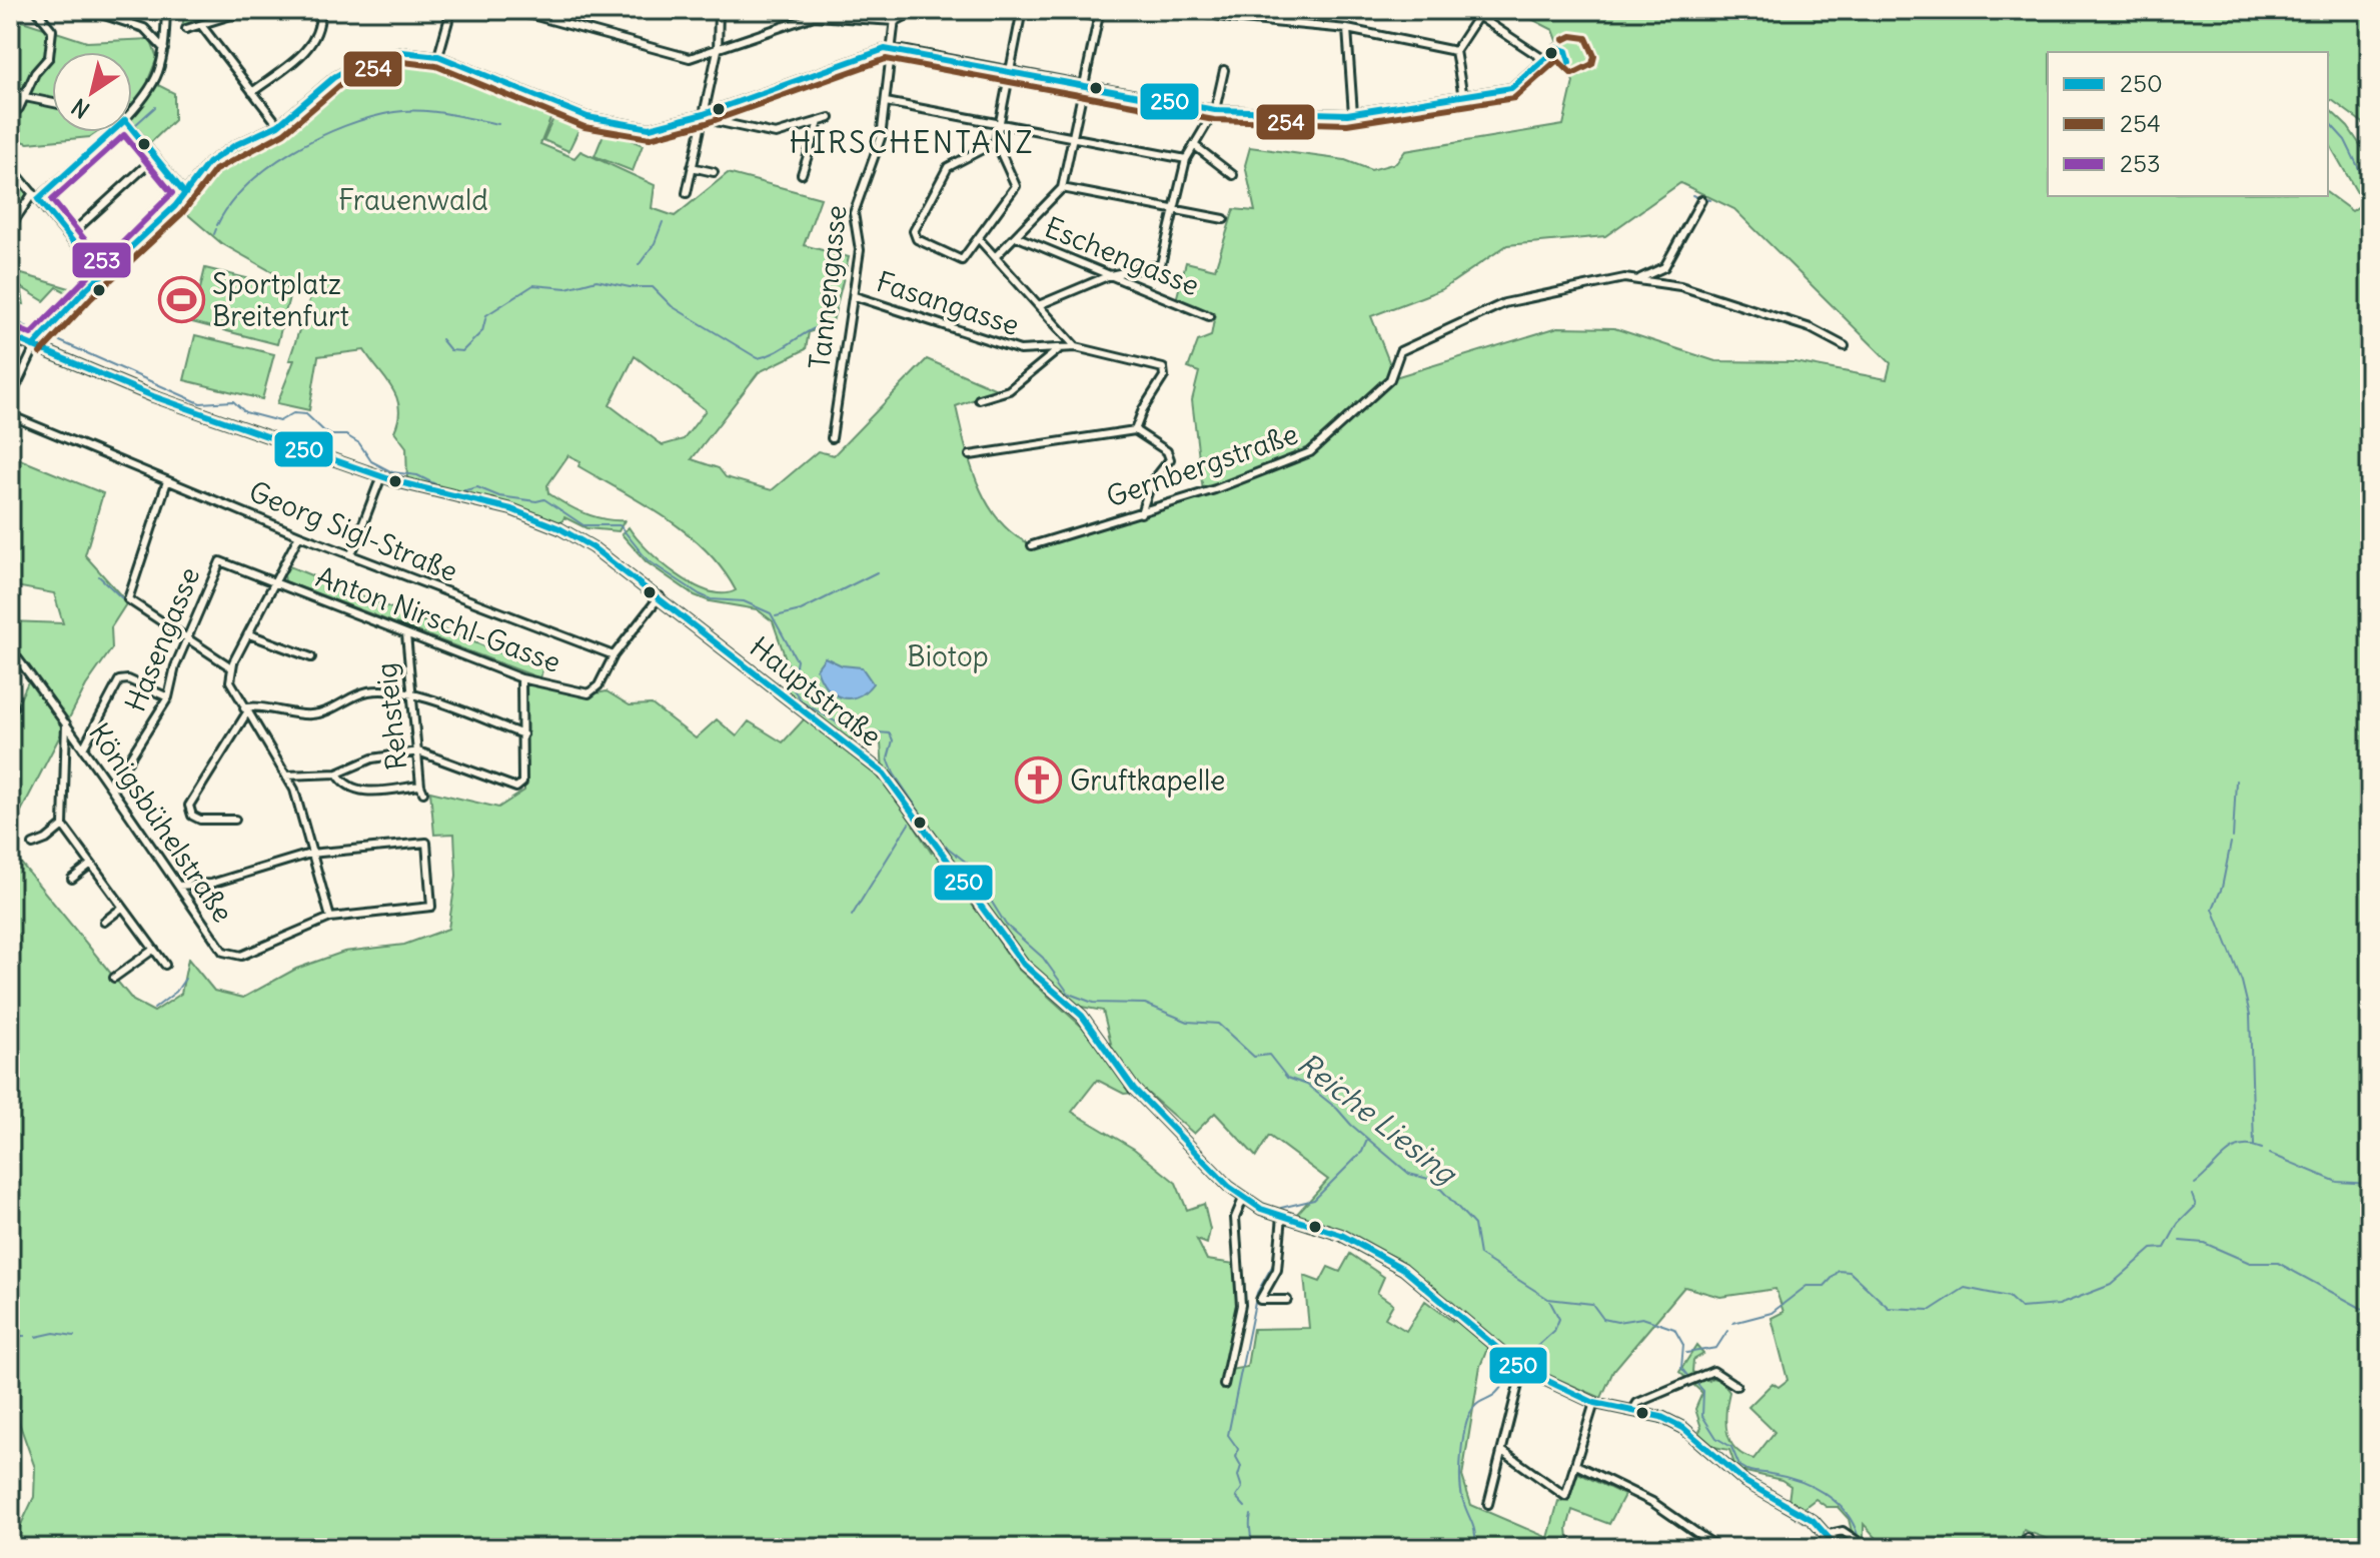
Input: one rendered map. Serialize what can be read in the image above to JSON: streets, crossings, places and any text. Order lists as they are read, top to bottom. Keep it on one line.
{"streets":{"main road":["Hauptstraße"],"street":["Eschengasse","Tannengasse","Fasangasse","Gernbergstraße","Georg Sigl-Straße","Anton Nirschl-Gasse","Hasengasse","Rehsteig","Königsbühelstraße"]},"crossings":[["Tannengasse","Fasangasse"],["Georg Sigl-Straße","Anton Nirschl-Gasse"],["Anton Nirschl-Gasse","Hasengasse"],["Anton Nirschl-Gasse","Rehsteig"],["Hasengasse","Königsbühelstraße"]],"districts":["HIRSCHENTANZ"],"water":["Reiche Liesing"],"parks":["Frauenwald","Biotop"],"places":{"sports":["Sportplatz Breitenfurt"],"church":["Gruftkapelle"]},"lines":["transit line 254","transit line 250","transit line 253"],"legend":["250","254","253"],"north":"bottom left"}
